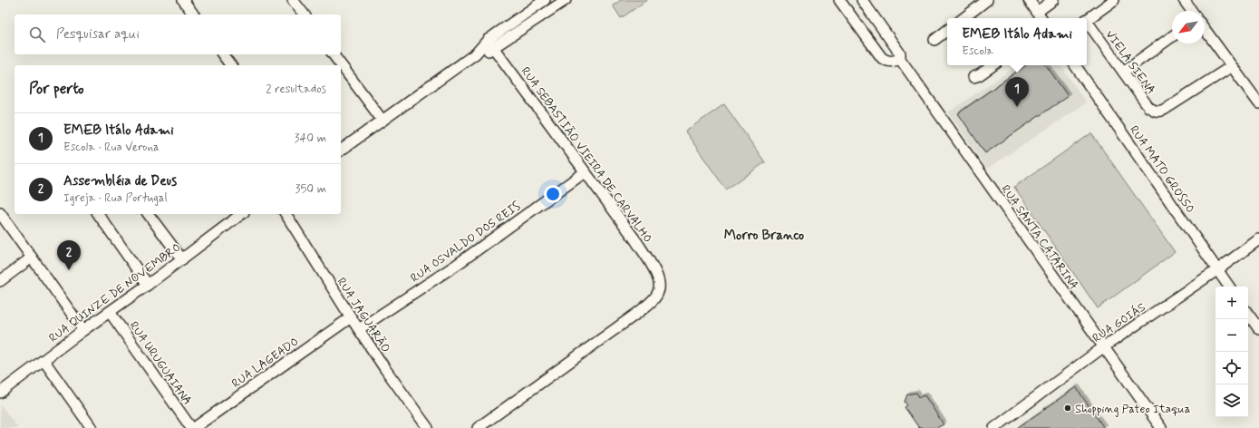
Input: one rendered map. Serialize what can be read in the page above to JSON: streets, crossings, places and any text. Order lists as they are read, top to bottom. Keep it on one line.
{"streets":{"street":["VIELA SIENA","RUA SEBASTIÃO VIEIRA DE CARVALHO","RUA MATO GROSSO","RUA SANTA CATARINA","RUA OSVALDO DOS REIS","RUA QUINZE DE NOVEMBRO","RUA JAGUARÃO","RUA GOIÁS","RUA LAGEADO","RUA URUGUAIANA"]},"crossings":[["RUA SEBASTIÃO VIEIRA DE CARVALHO","RUA OSVALDO DOS REIS"],["RUA MATO GROSSO","RUA GOIÁS"],["RUA SANTA CATARINA","RUA GOIÁS"],["RUA OSVALDO DOS REIS","RUA JAGUARÃO"],["RUA QUINZE DE NOVEMBRO","RUA URUGUAIANA"],["RUA JAGUARÃO","RUA LAGEADO"],["RUA LAGEADO","RUA URUGUAIANA"]],"districts":["Morro Branco"],"places":["Shopping Pateo Itaqua"],"north":"bottom left","page":{"search":"Pesquisar aqui","popup":["EMEB Itálo Adami","Escola"],"heading":["Por perto","2 resultados"],"pins":["1","2"],"list":[{"mark":"1","name":"EMEB Itálo Adami","note":"Escola · Rua Verona","value":"340 m"},{"mark":"2","name":"Assembléia de Deus","note":"Igreja · Rua Portugal","value":"350 m"}],"map_buttons":["+","−"]}}
